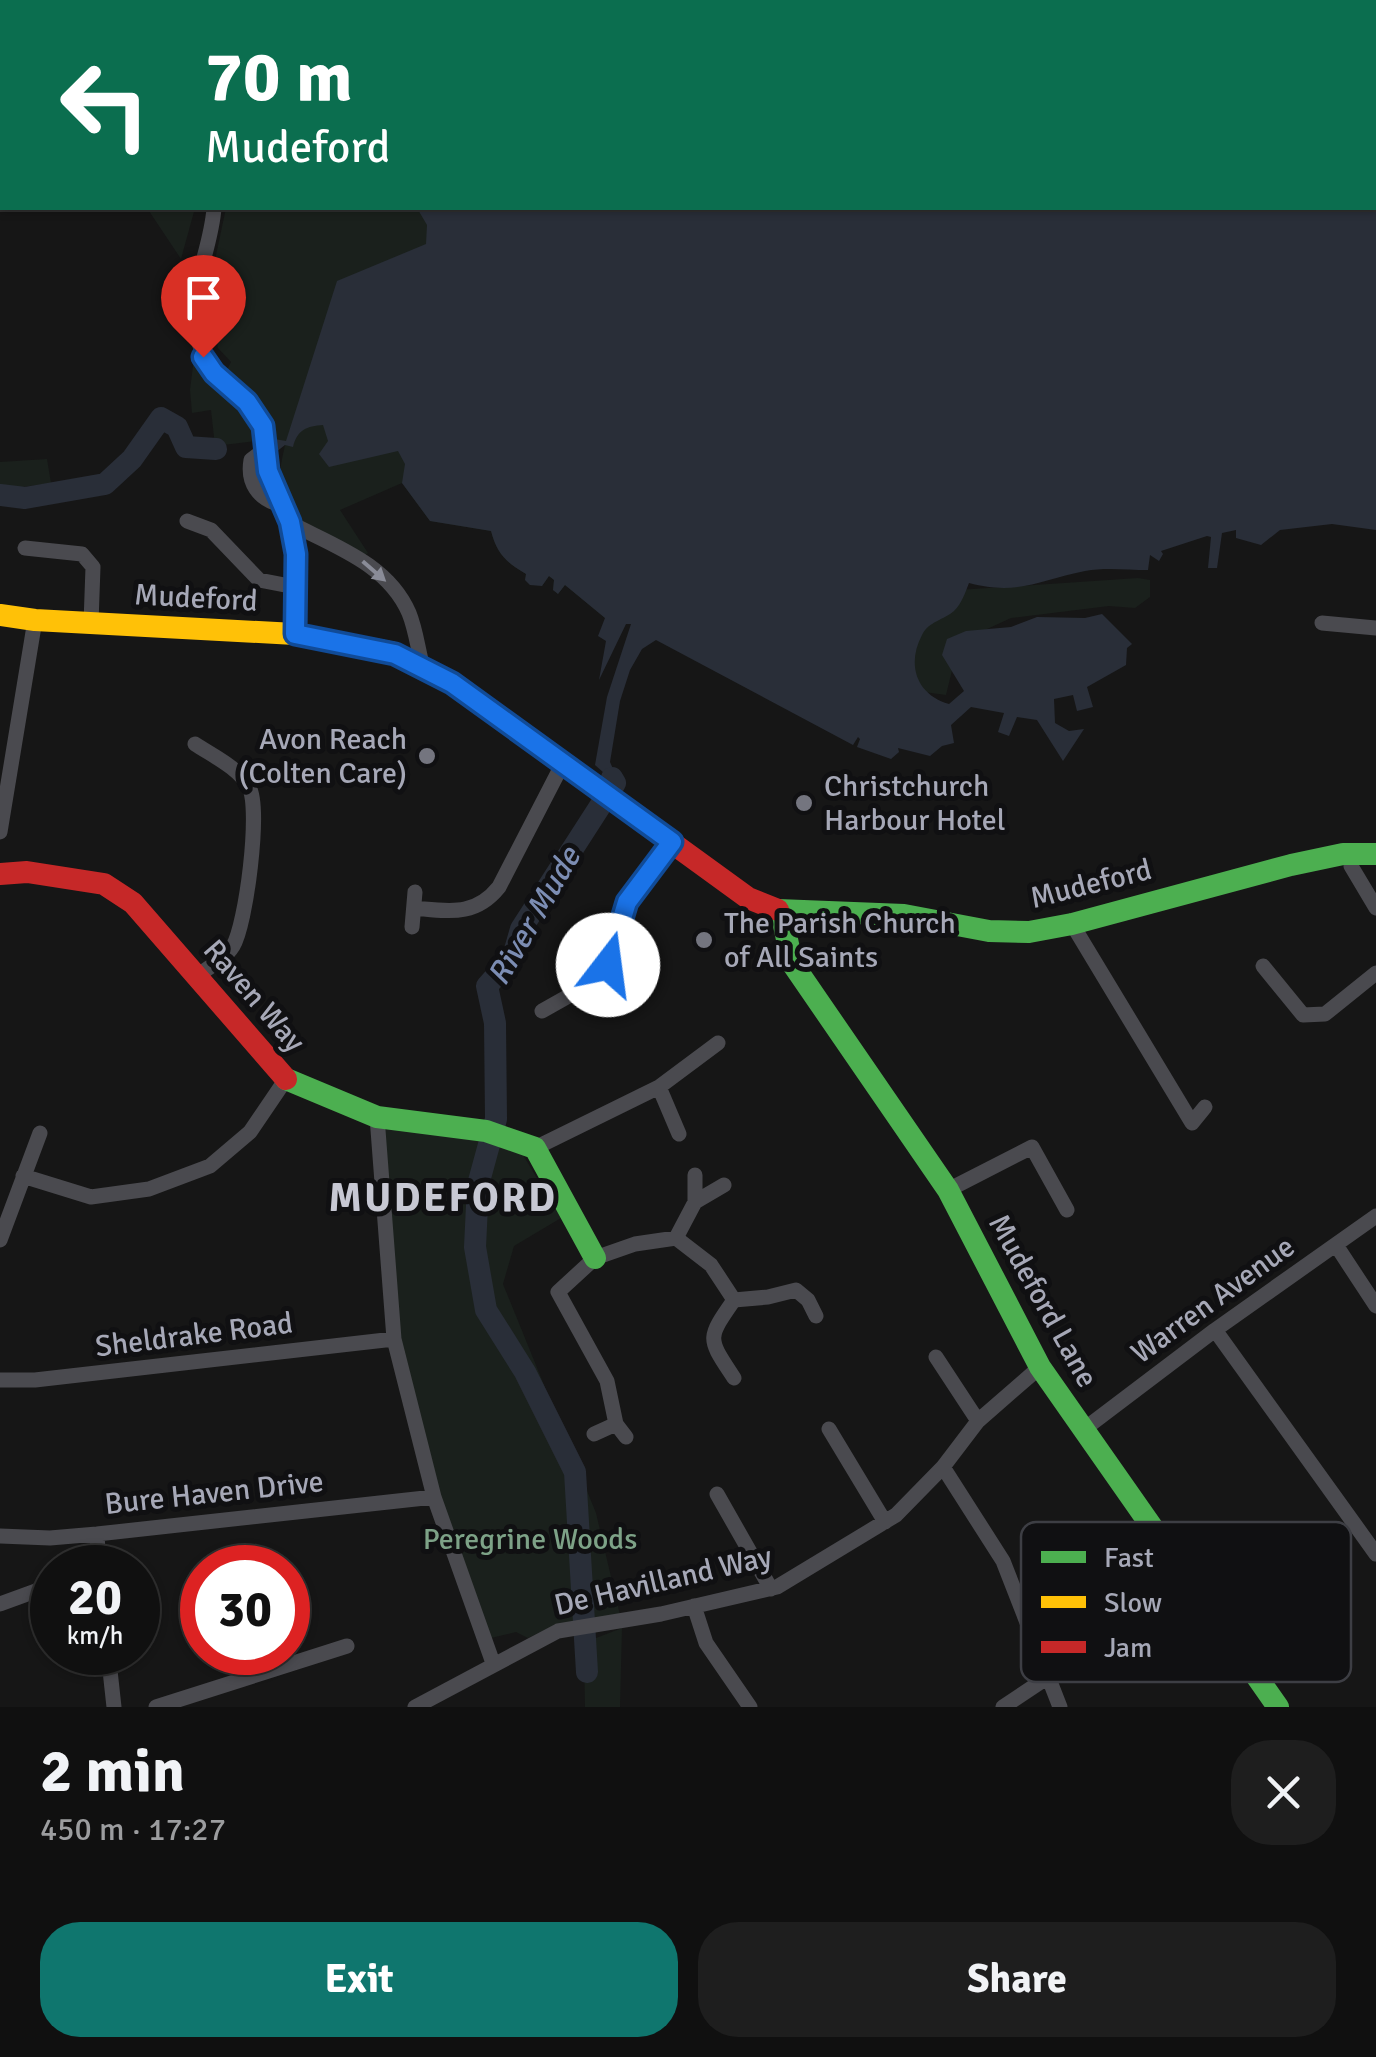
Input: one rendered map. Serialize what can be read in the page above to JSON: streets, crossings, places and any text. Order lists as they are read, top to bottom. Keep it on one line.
{"streets":{"street":["Mudeford","Raven Way","Warren Avenue","Mudeford Lane","Sheldrake Road","Bure Haven Drive","De Havilland Way"]},"crossings":[["Mudeford","Mudeford Lane"],["Warren Avenue","Mudeford Lane"],["Mudeford Lane","De Havilland Way"]],"districts":["MUDEFORD"],"water":["River Mude"],"parks":["Peregrine Woods"],"places":["Avon Reach (Colten Care)","Christchurch Harbour Hotel","The Parish Church of All Saints"],"legend":["Fast","Slow","Jam"],"page":{"turn":["70 m","Mudeford"],"speed":"20 km/h","limit":"30","heading":["2 min","450 m · 17:27"],"buttons":["Exit","Share"]}}
